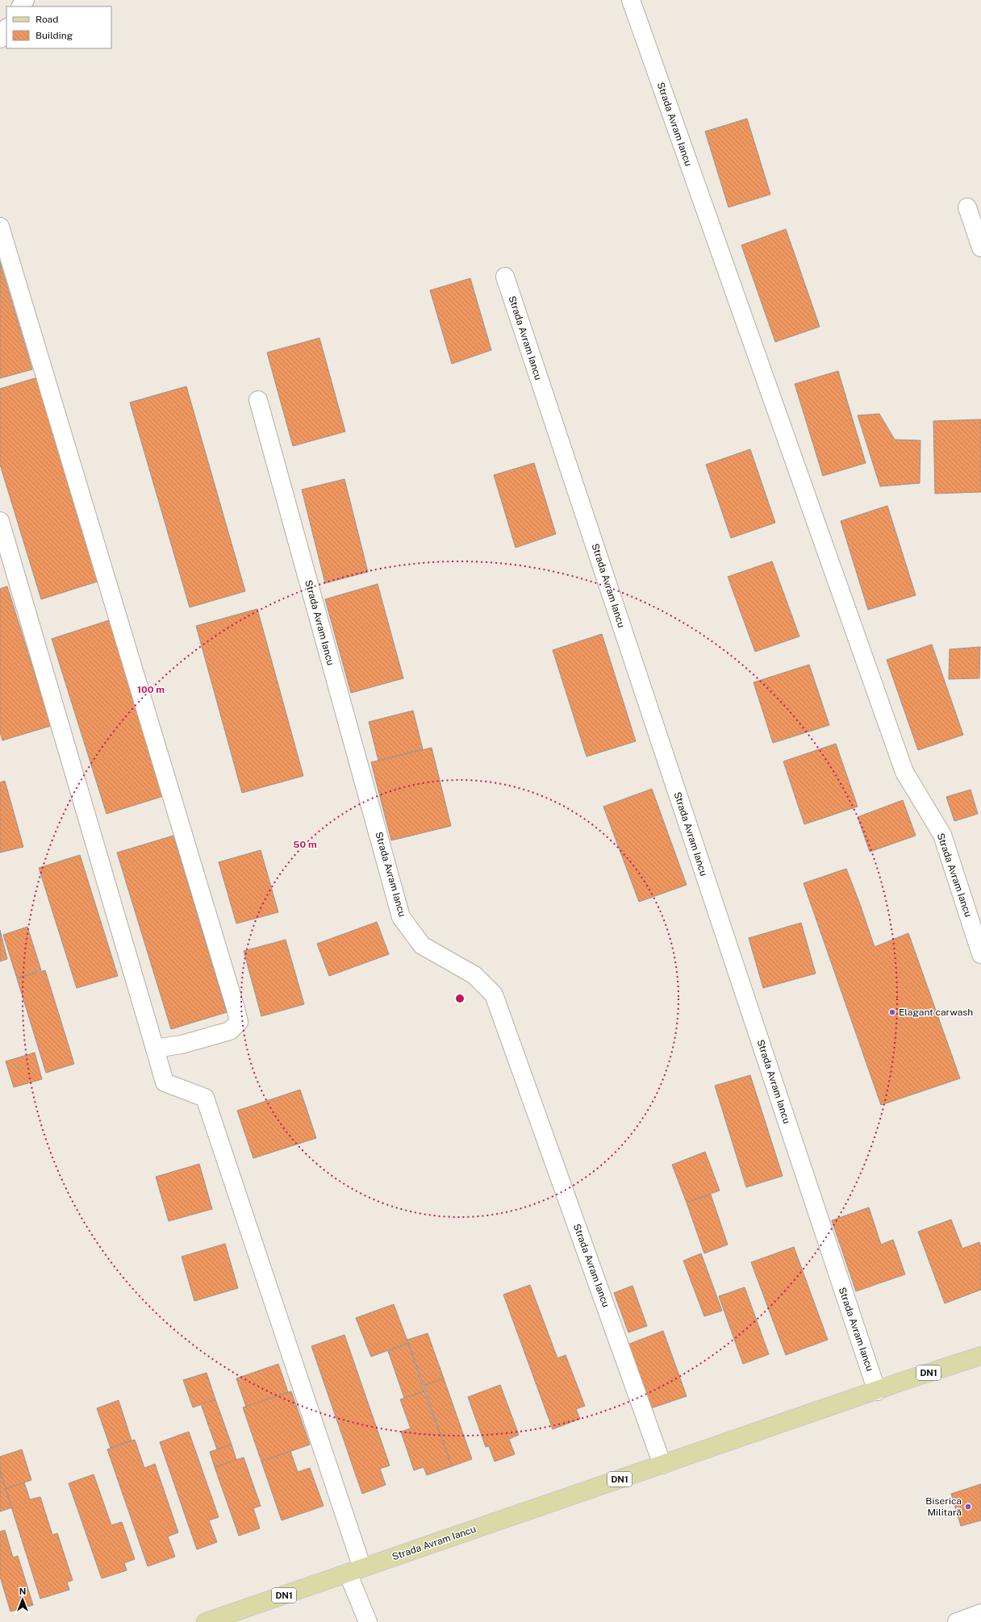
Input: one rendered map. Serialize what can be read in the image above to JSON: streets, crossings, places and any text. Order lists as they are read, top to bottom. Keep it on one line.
{"streets":{"main road":["Strada Avram Iancu","DN1"]},"places":["Elagant carwash","Biserica Militară"],"legend":["Road","Building"],"north":"top","rings":["100 m","50 m"]}
